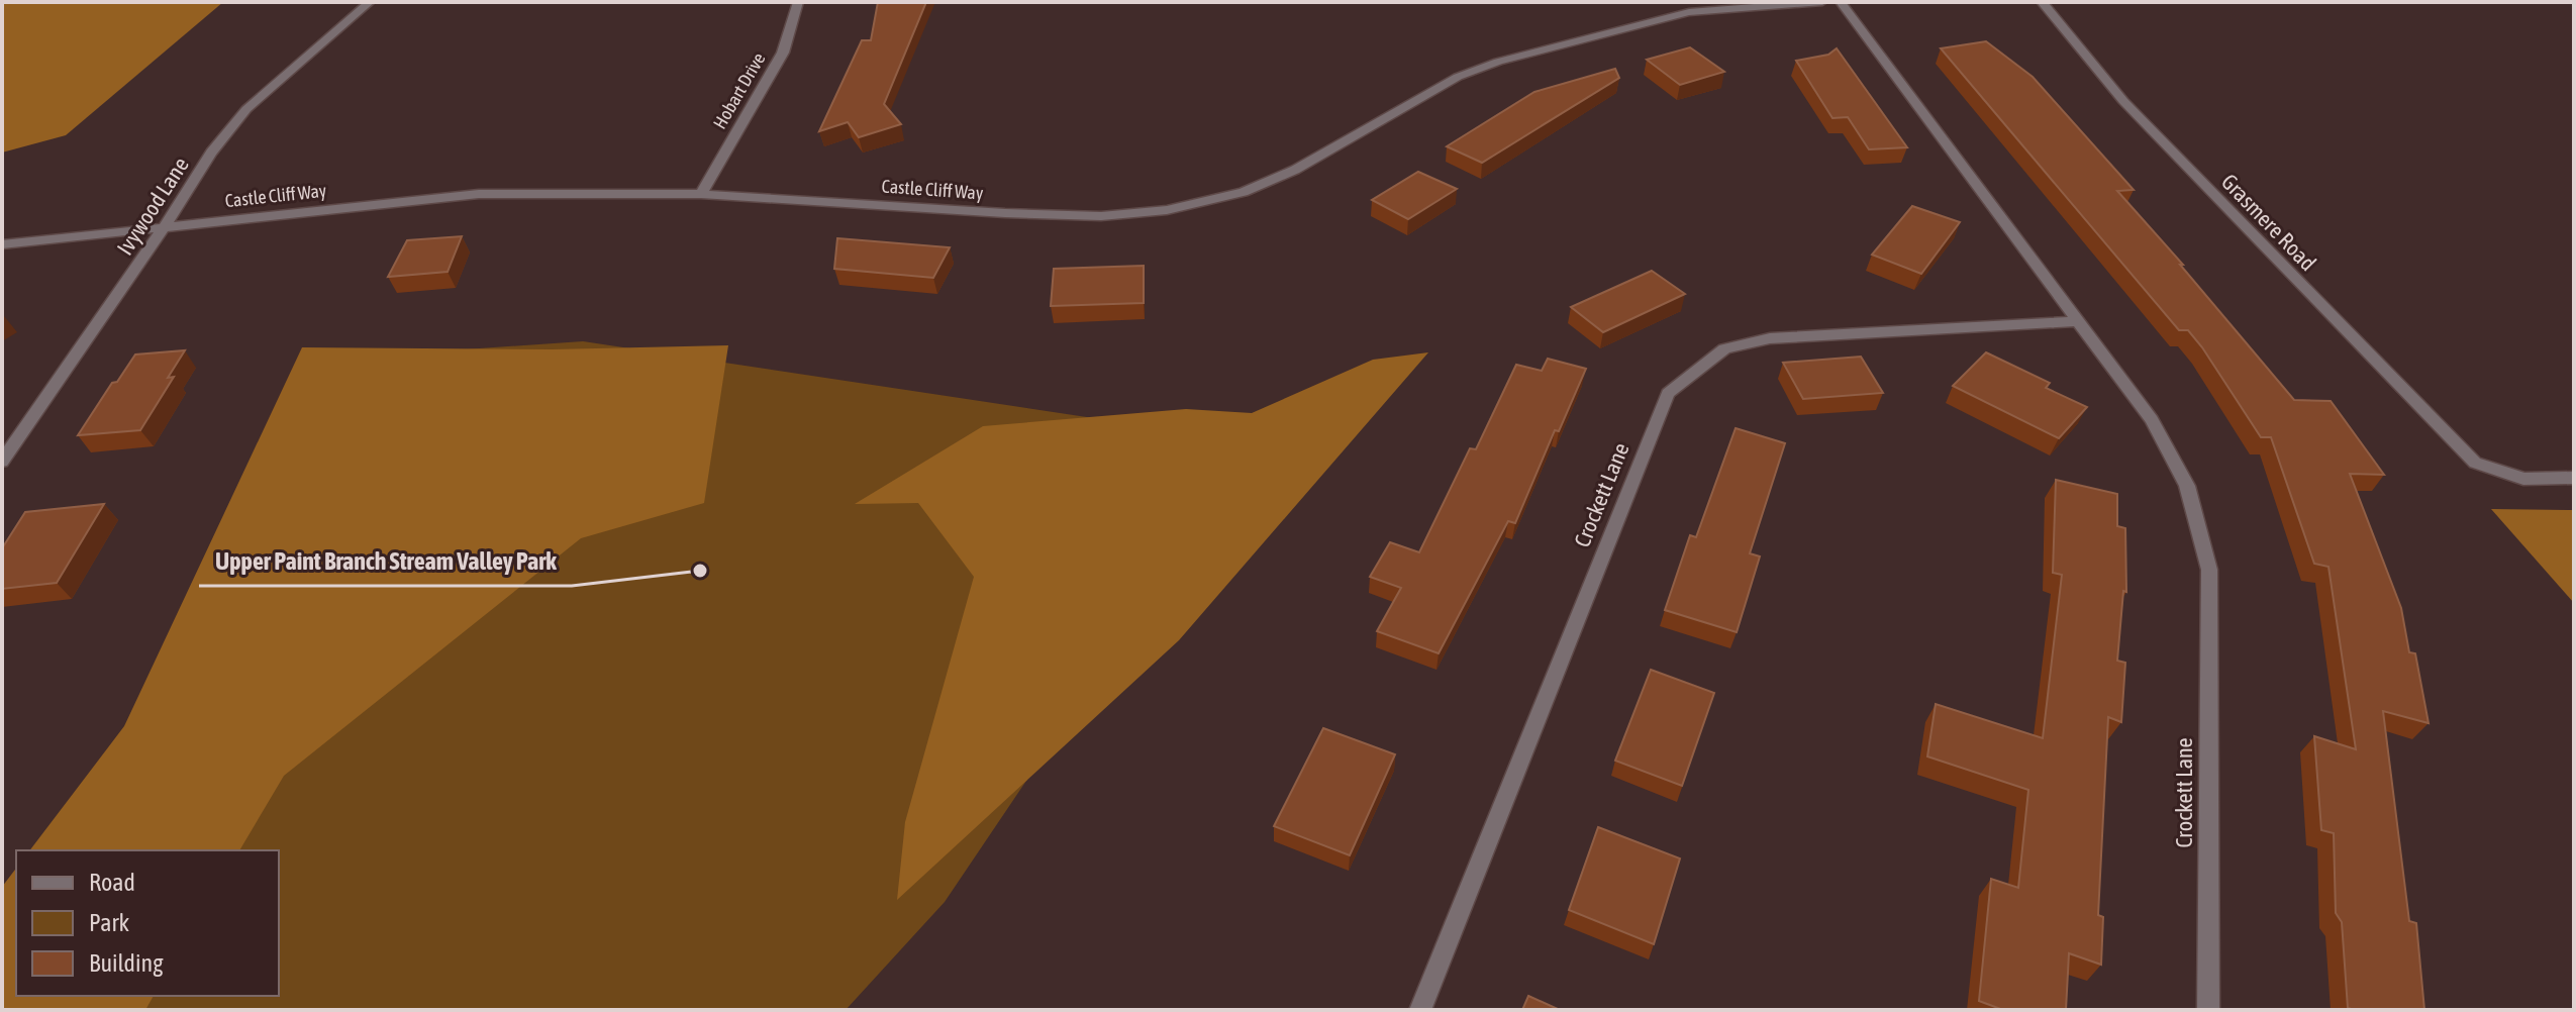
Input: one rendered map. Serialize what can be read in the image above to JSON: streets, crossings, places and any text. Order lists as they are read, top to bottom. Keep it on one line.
{"streets":{"street":["Hobart Drive","Castle Cliff Way","Ivywood Lane","Grasmere Road","Crockett Lane"]},"crossings":[["Hobart Drive","Castle Cliff Way"],["Castle Cliff Way","Ivywood Lane"]],"places":["Upper Paint Branch Stream Valley Park"],"legend":["Road","Park","Building"]}
